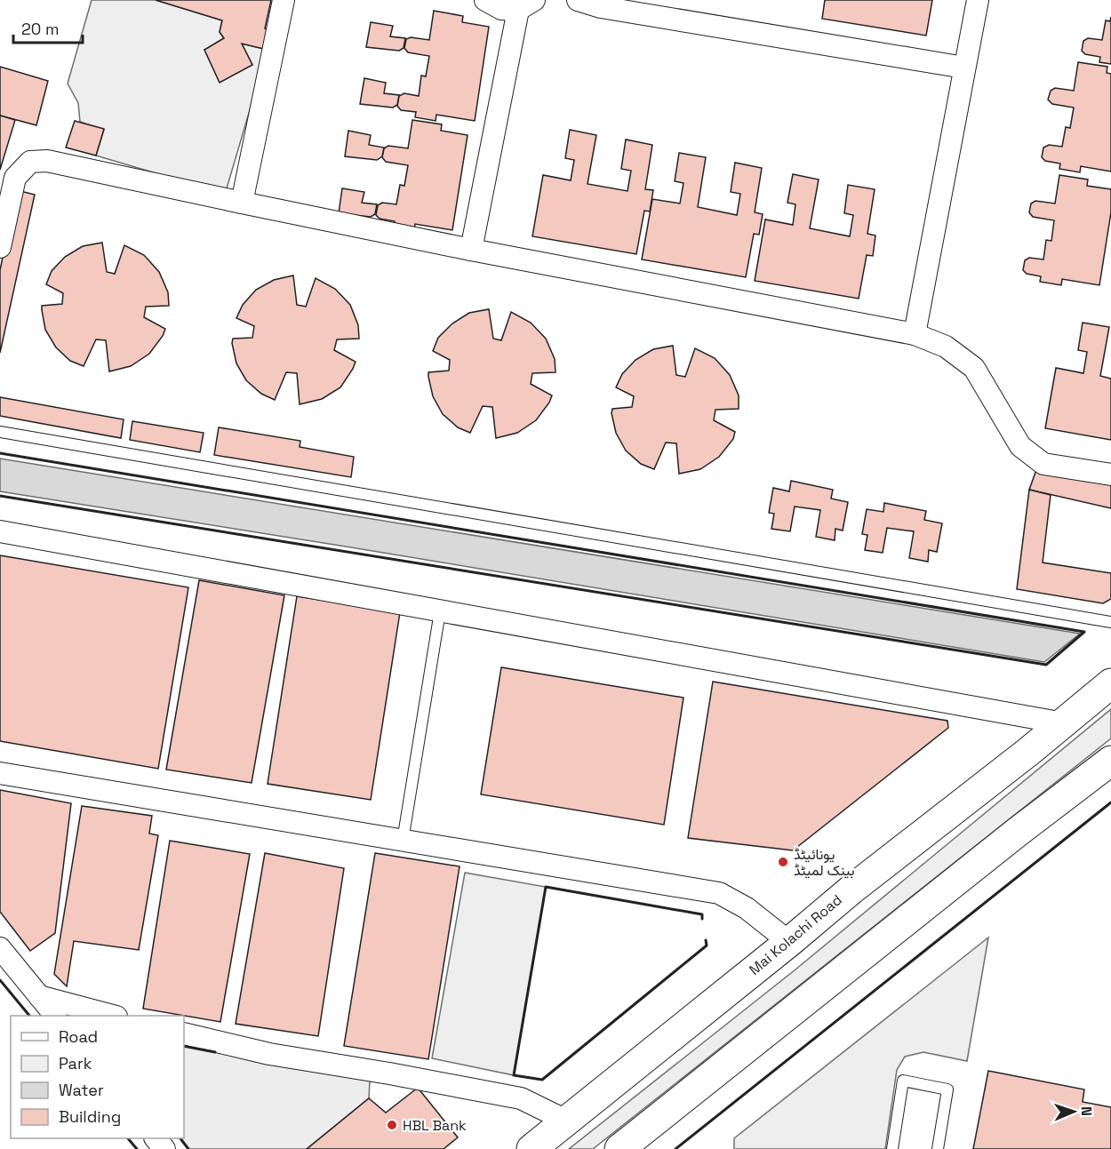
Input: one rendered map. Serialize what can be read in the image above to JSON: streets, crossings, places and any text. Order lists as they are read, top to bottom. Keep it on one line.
{"streets":{"main road":["Mai Kolachi Road"]},"places":["یونائیٹڈ بینک لمیٹڈ","HBL Bank"],"legend":["Road","Park","Water","Building"],"scale_bar":"20 m","north":"right"}
